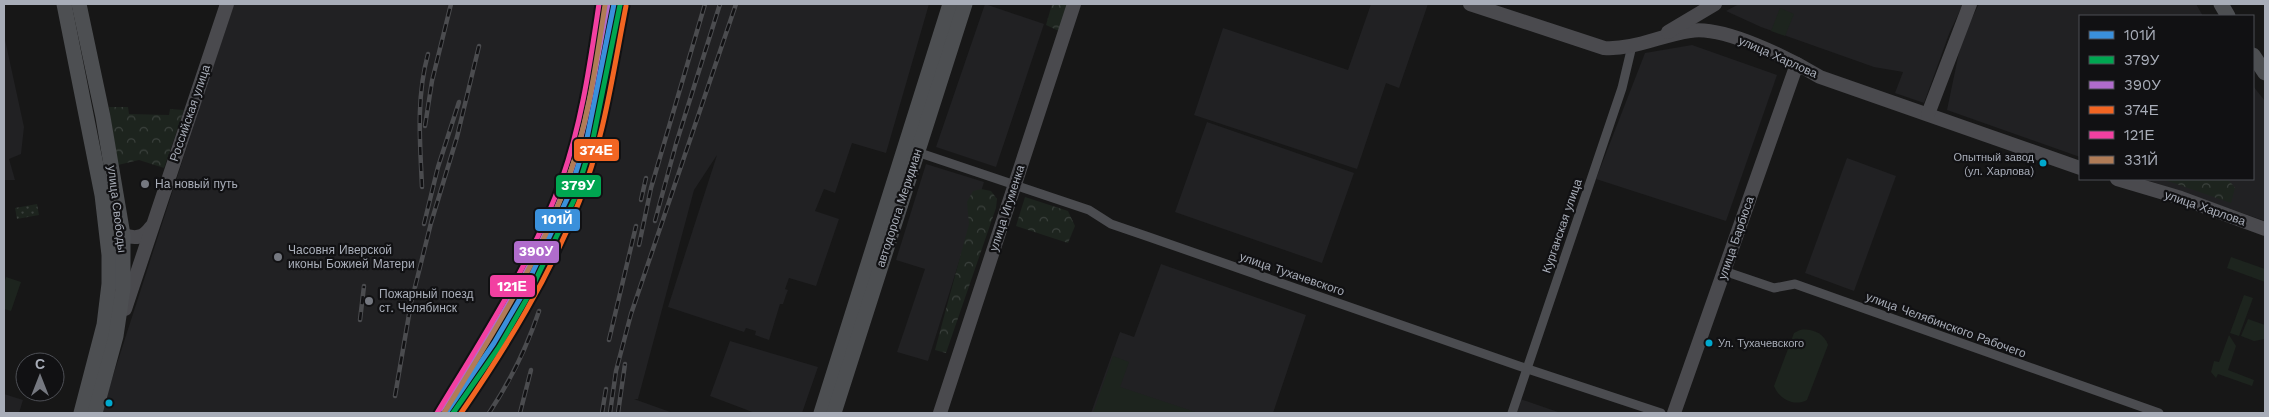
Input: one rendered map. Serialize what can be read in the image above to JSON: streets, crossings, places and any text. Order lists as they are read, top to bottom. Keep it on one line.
{"streets":{"main road":["автодорога Меридиан","улица Свободы"],"street":["улица Харлова","Российская улица","улица Игуменка","Курганская улица","улица Барбюса","улица Тухачевского","улица Челябинского Рабочего"]},"crossings":[["улица Харлова","Курганская улица"],["улица Харлова","улица Барбюса"],["Российская улица","улица Свободы"],["автодорога Меридиан","улица Тухачевского"],["улица Игуменка","улица Тухачевского"],["Курганская улица","улица Тухачевского"],["улица Барбюса","улица Челябинского Рабочего"]],"places":["Опытный завод (ул. Харлова)","На новый путь","Часовня Иверской иконы Божией Матери","Пожарный поезд ст. Челябинск","Ул. Тухачевского"],"lines":["transit line 101Й","transit line 390У","transit line 121Е","transit line 379У","transit line 331Й","transit line 374Е"],"legend":["101Й","379У","390У","374Е","121Е","331Й"],"north":"top"}
